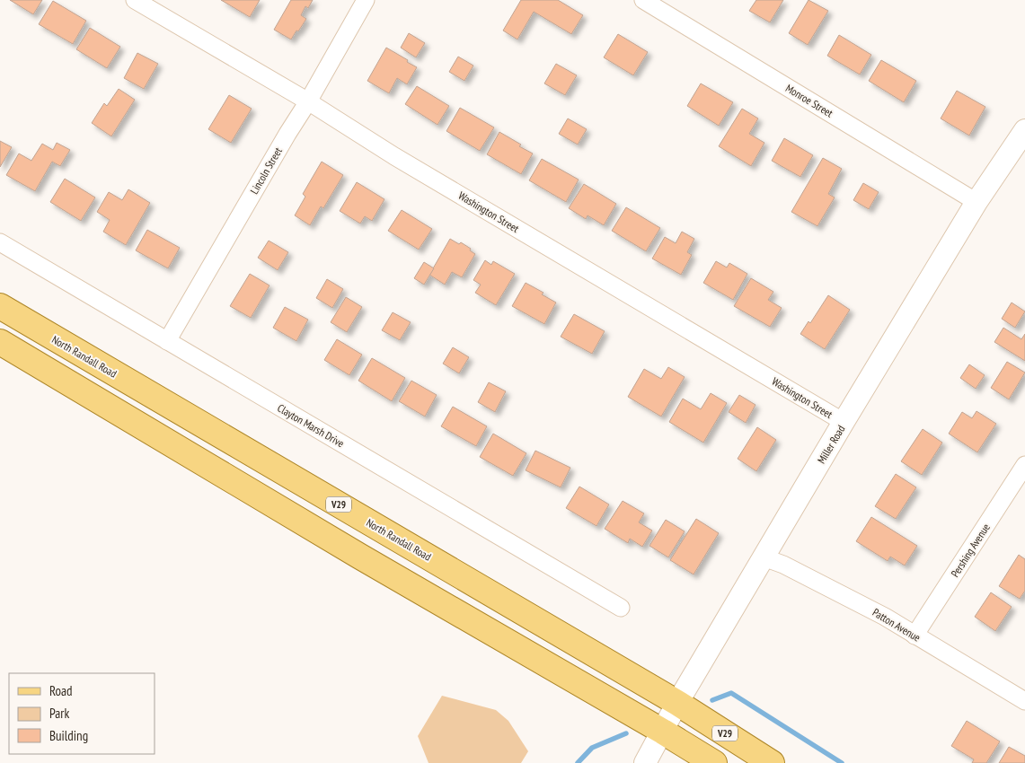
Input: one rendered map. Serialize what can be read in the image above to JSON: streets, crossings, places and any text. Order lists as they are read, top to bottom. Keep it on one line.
{"streets":{"main road":["North Randall Road","V29"],"street":["Monroe Street","Lincoln Street","Washington Street","Clayton Marsh Drive","Miller Road","Pershing Avenue","Patton Avenue"]},"crossings":[["Monroe Street","Miller Road"],["Lincoln Street","Washington Street"],["Lincoln Street","Clayton Marsh Drive"],["Washington Street","Miller Road"],["North Randall Road","Miller Road"],["Miller Road","Patton Avenue"],["Pershing Avenue","Patton Avenue"]],"legend":["Road","Park","Building"]}
